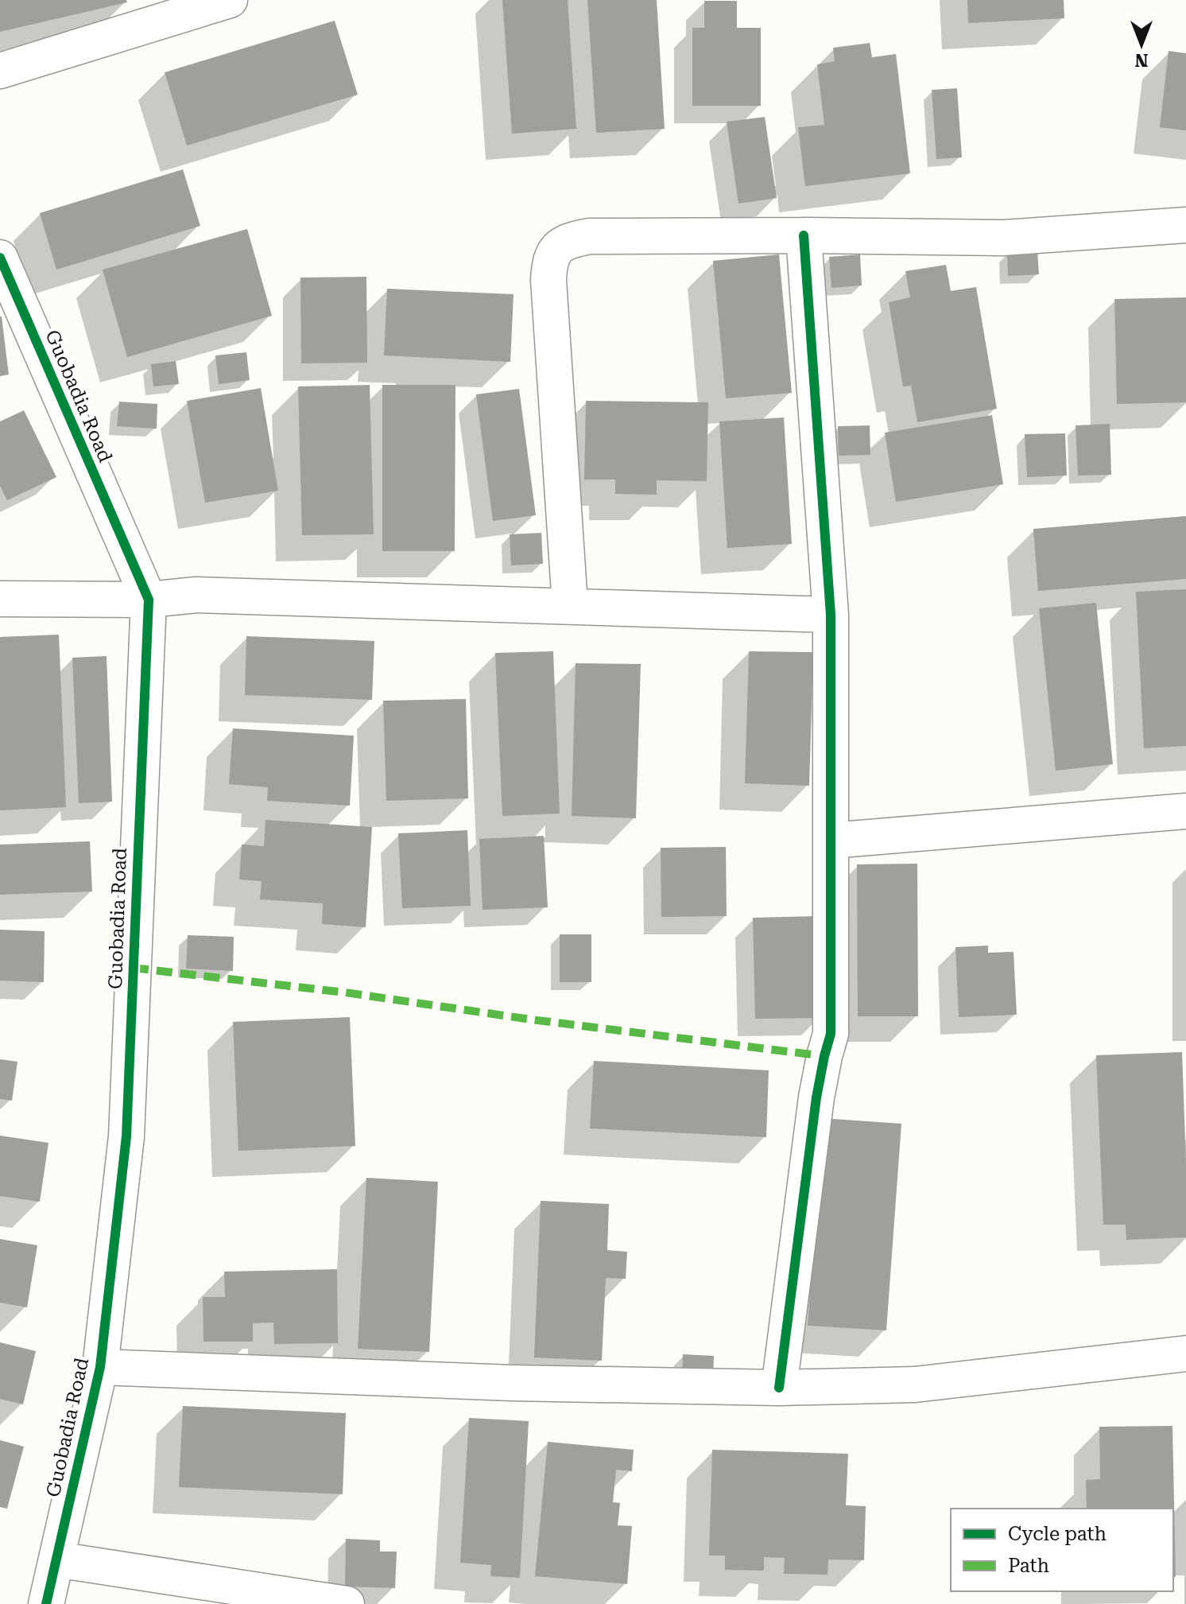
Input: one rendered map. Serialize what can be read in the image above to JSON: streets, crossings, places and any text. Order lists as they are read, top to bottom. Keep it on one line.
{"streets":{"street":["Guobadia Road"]},"legend":["Cycle path","Path"],"north":"bottom"}
